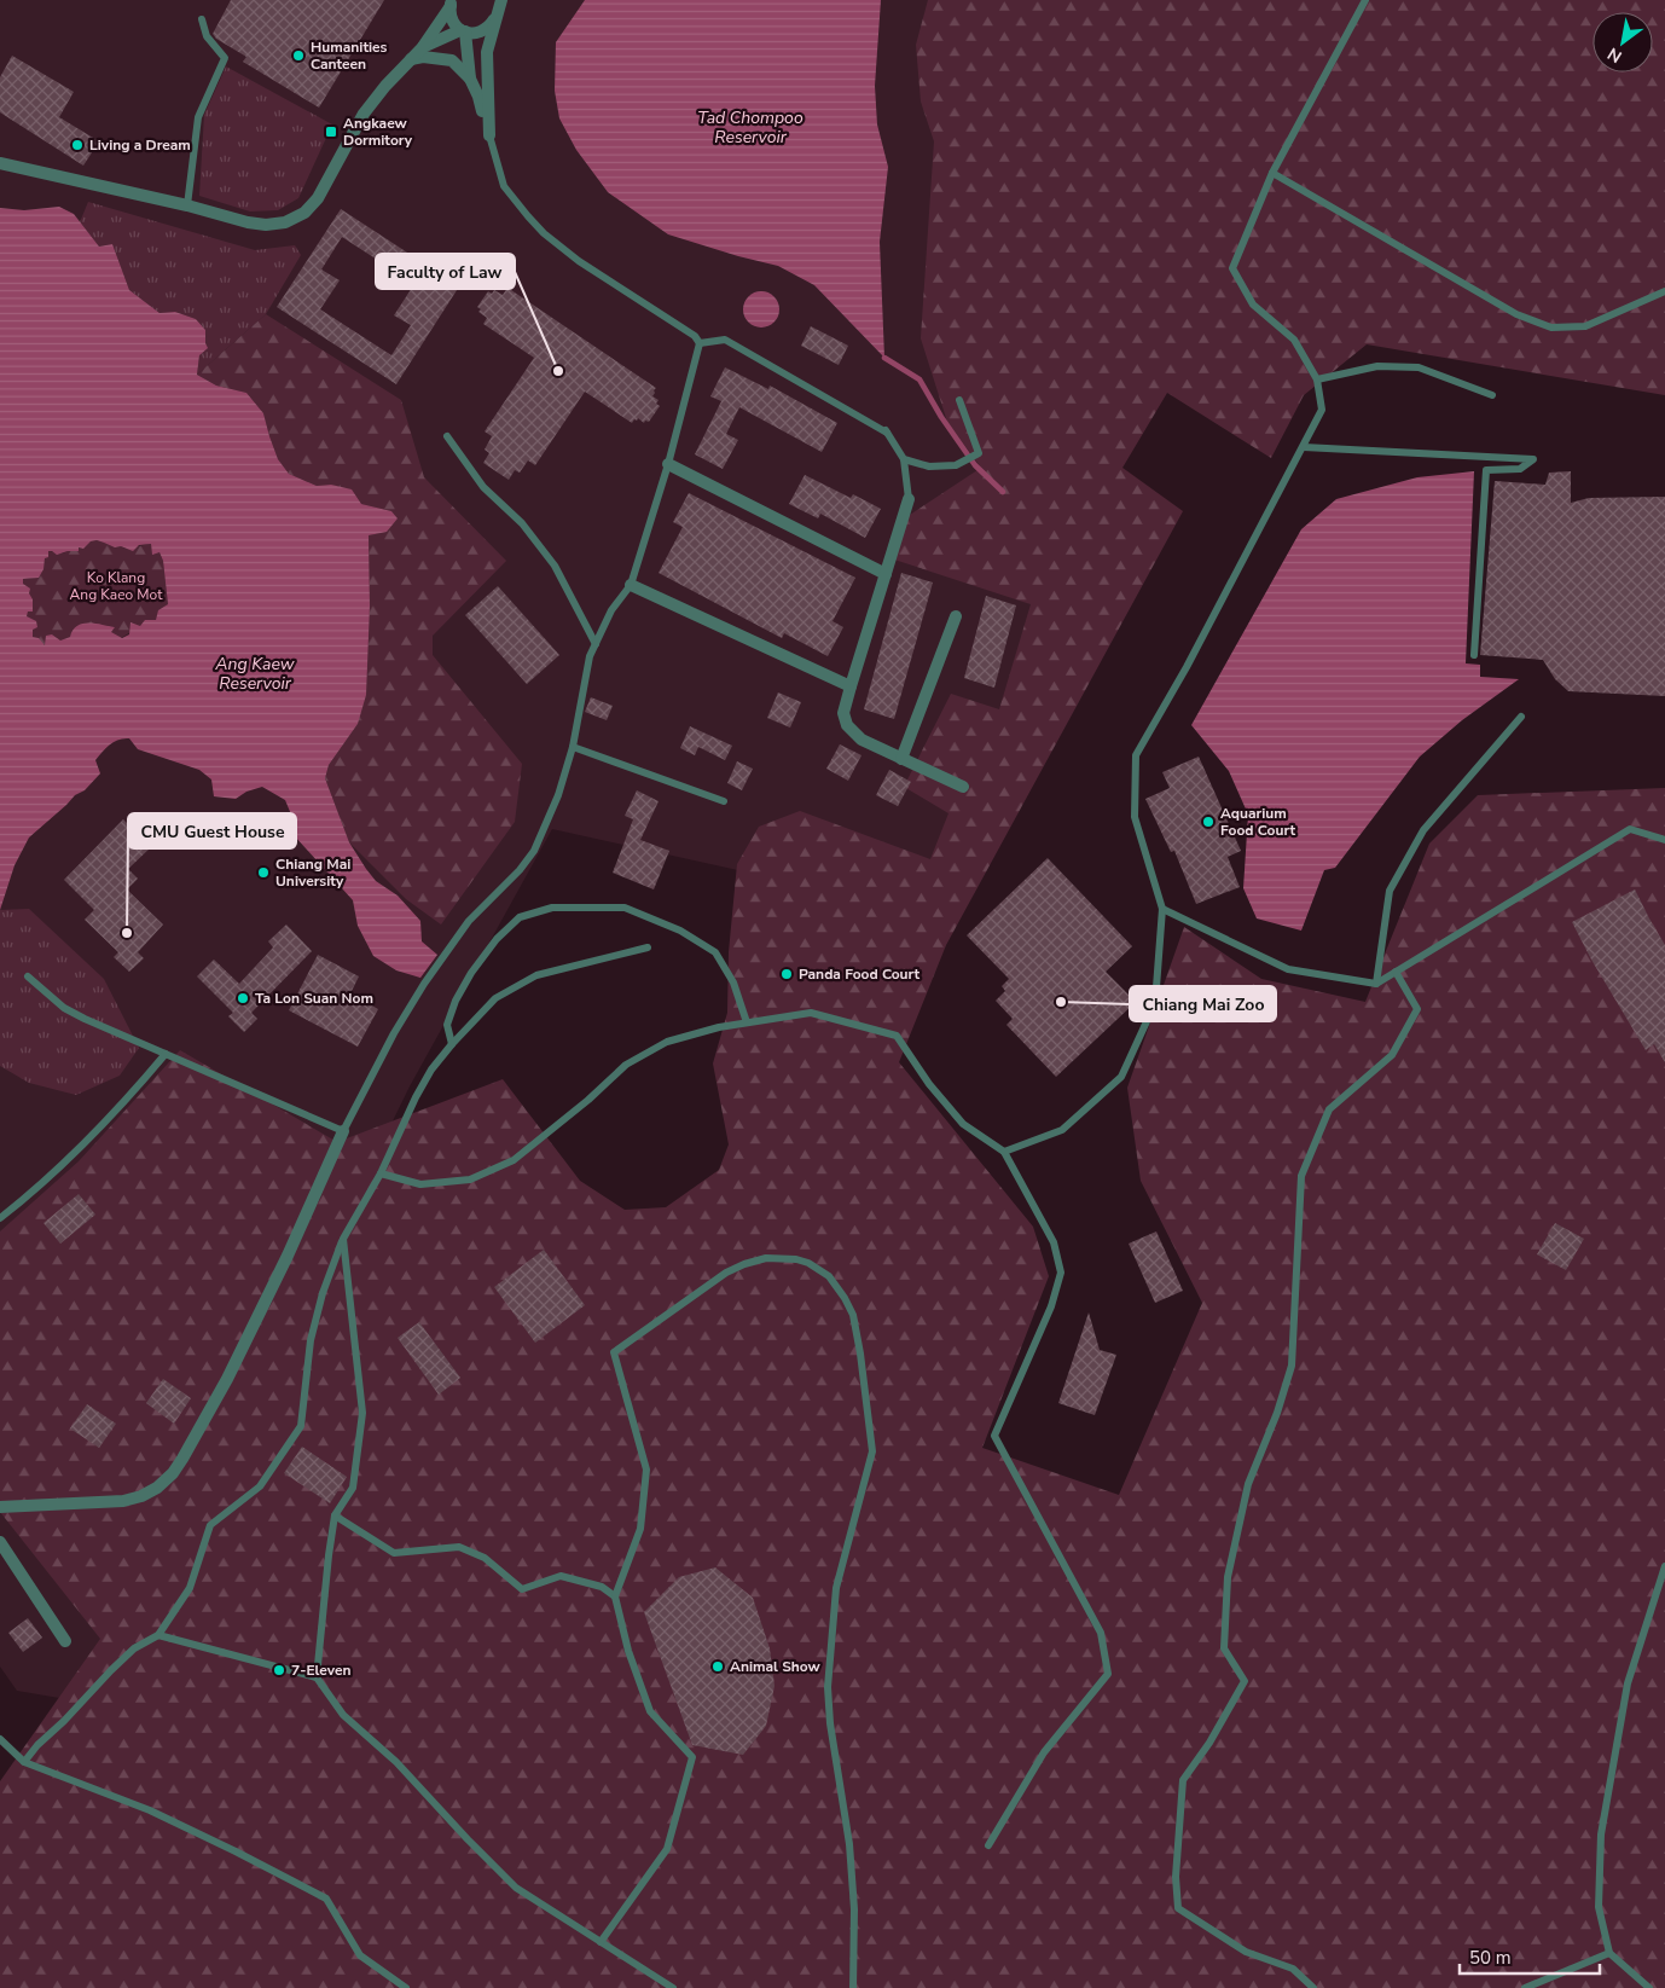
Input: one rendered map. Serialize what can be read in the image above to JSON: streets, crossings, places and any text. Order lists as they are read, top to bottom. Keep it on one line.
{"water":["Tad Chompoo Reservoir","Ang Kaew Reservoir"],"parks":["Ko Klang Ang Kaeo Mot"],"places":{"other":["Humanities Canteen","Living a Dream","Faculty of Law","Aquarium Food Court","Chiang Mai University","CMU Guest House","Panda Food Court","Ta Lon Suan Nom","Chiang Mai Zoo","Animal Show","7-Eleven"],"transit":["Angkaew Dormitory"]},"scale_bar":"50 m","north":"bottom left"}
